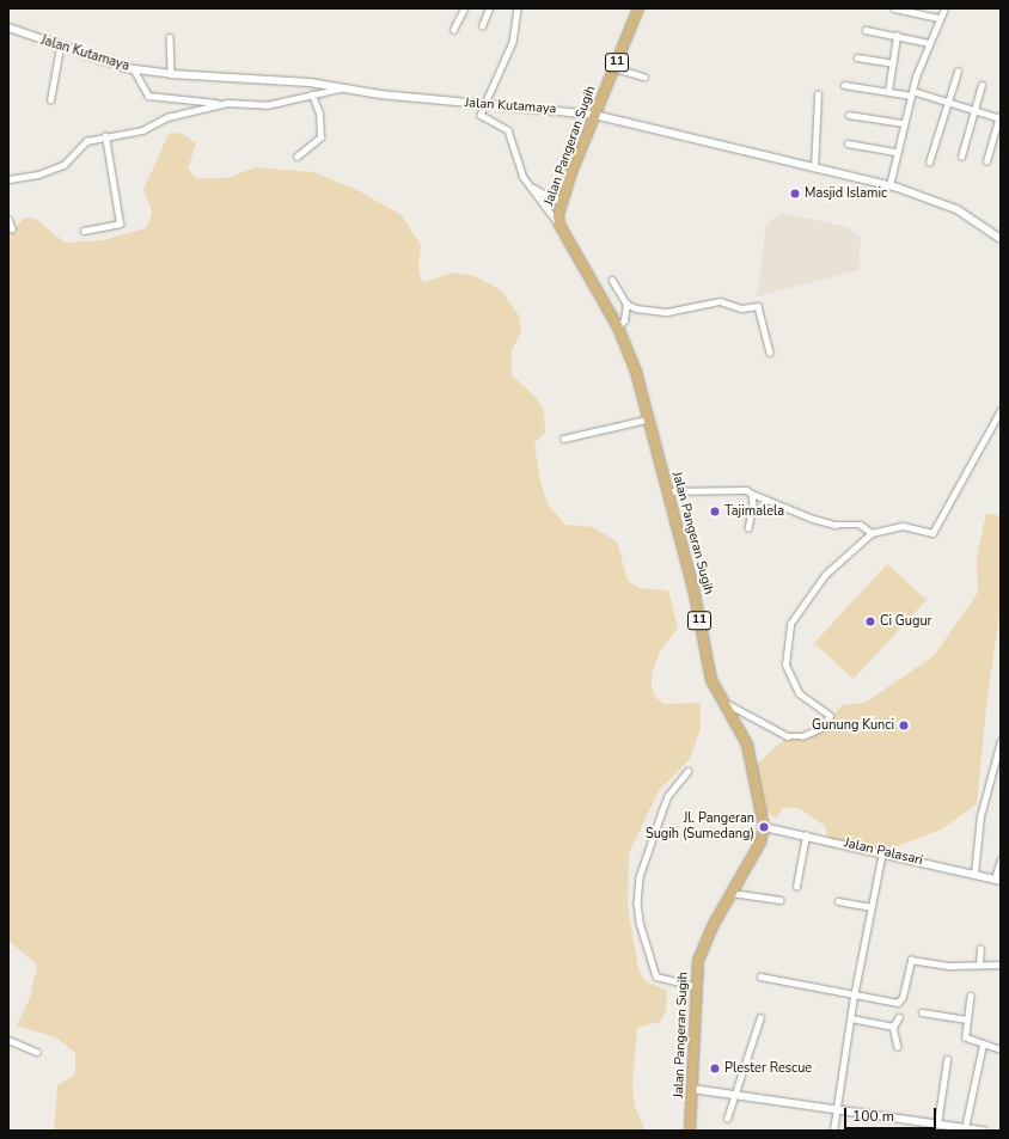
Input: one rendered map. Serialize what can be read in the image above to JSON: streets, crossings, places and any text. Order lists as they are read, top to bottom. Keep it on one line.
{"streets":{"highway":["11","Jalan Pangeran Sugih"],"main road":["Jalan Kutamaya"],"street":["Jalan Palasari"]},"crossings":[["Jalan Kutamaya","Jalan Pangeran Sugih"],["Jalan Pangeran Sugih","Jalan Palasari"]],"places":["Masjid Islamic","Tajimalela","Ci Gugur","Gunung Kunci","Jl. Pangeran Sugih (Sumedang)","Plester Rescue"],"scale_bar":"100 m"}
